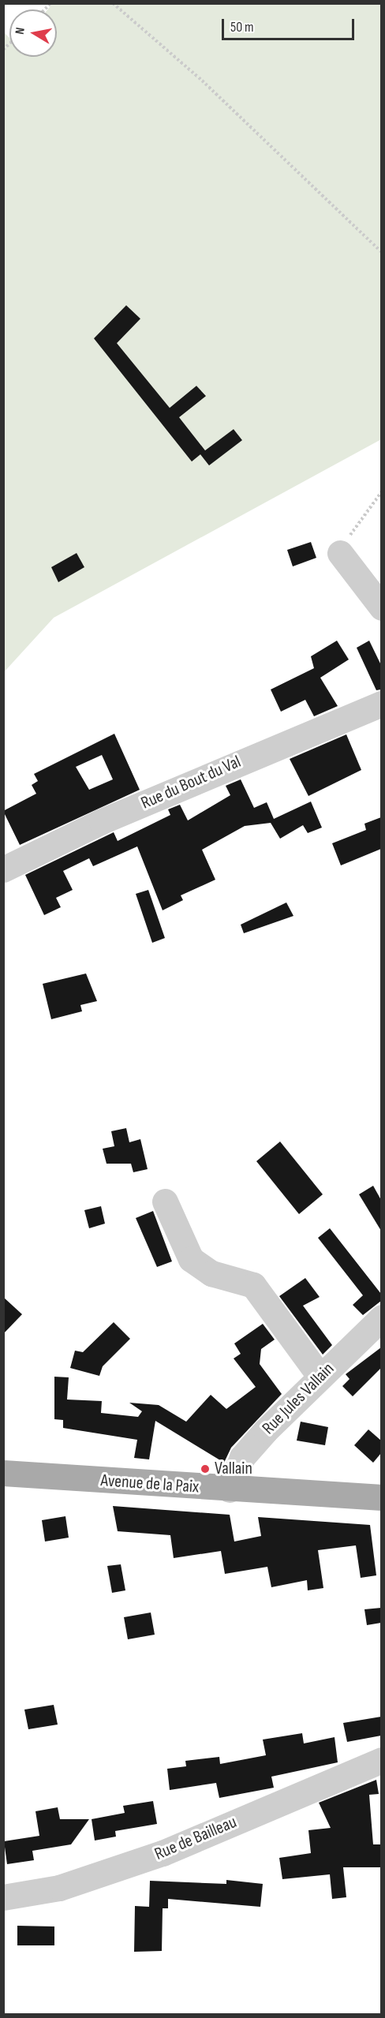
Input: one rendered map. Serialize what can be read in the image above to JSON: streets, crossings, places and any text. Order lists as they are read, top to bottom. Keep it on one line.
{"streets":{"main road":["Avenue de la Paix"],"street":["Rue du Bout du Val","Rue Jules Vallain","Rue de Bailleau"]},"crossings":[["Rue Jules Vallain","Avenue de la Paix"]],"places":["Vallain"],"scale_bar":"50 m","north":"left"}
